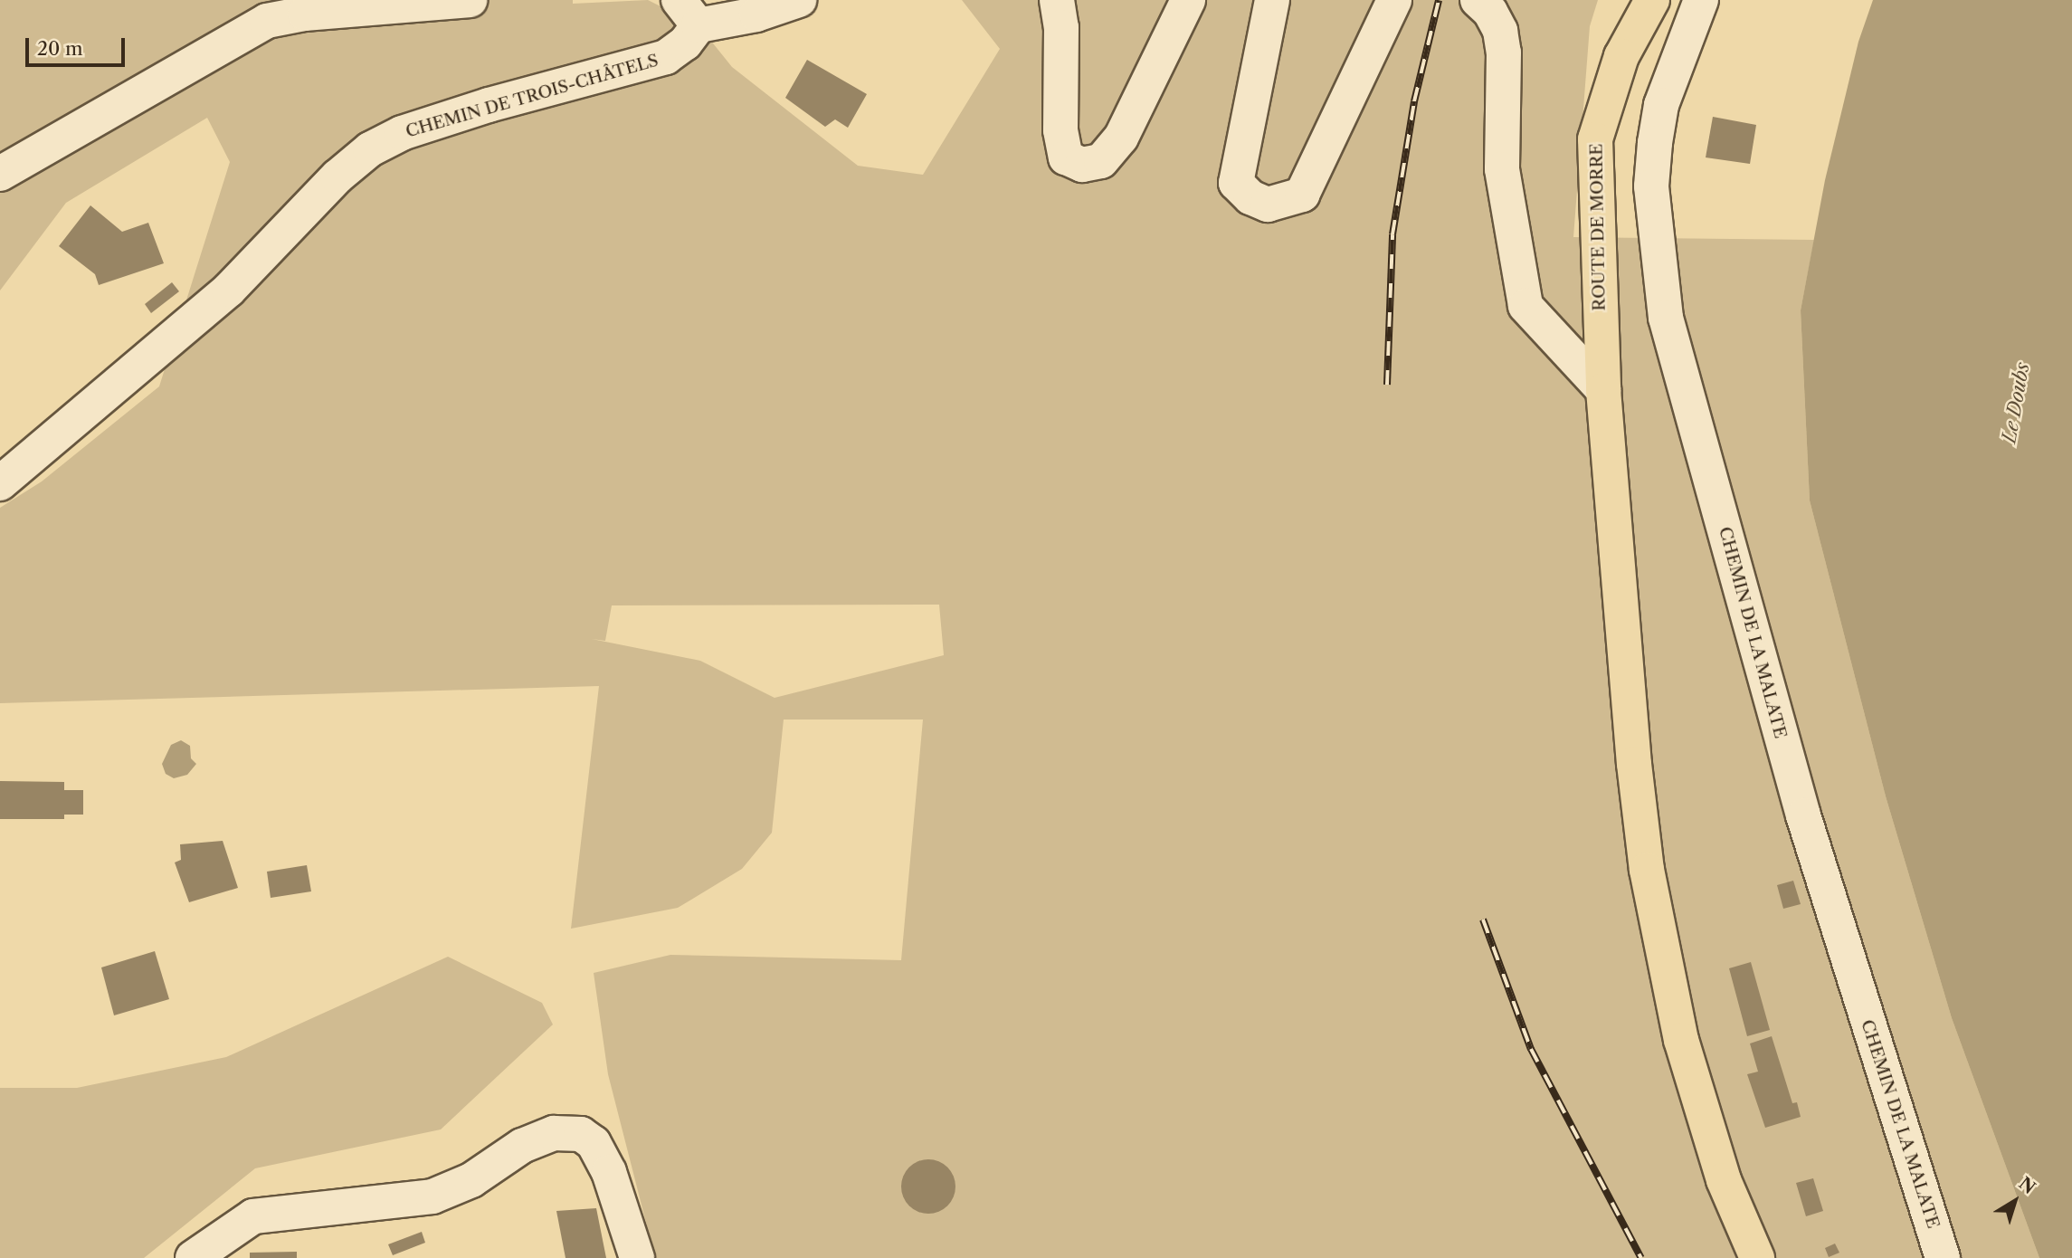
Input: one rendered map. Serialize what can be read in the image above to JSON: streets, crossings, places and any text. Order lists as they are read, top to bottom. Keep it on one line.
{"streets":{"main road":["ROUTE DE MORRE"],"street":["CHEMIN DE TROIS-CHÂTELS","CHEMIN DE LA MALATE"]},"water":["Le Doubs"],"scale_bar":"20 m","north":"top right"}
